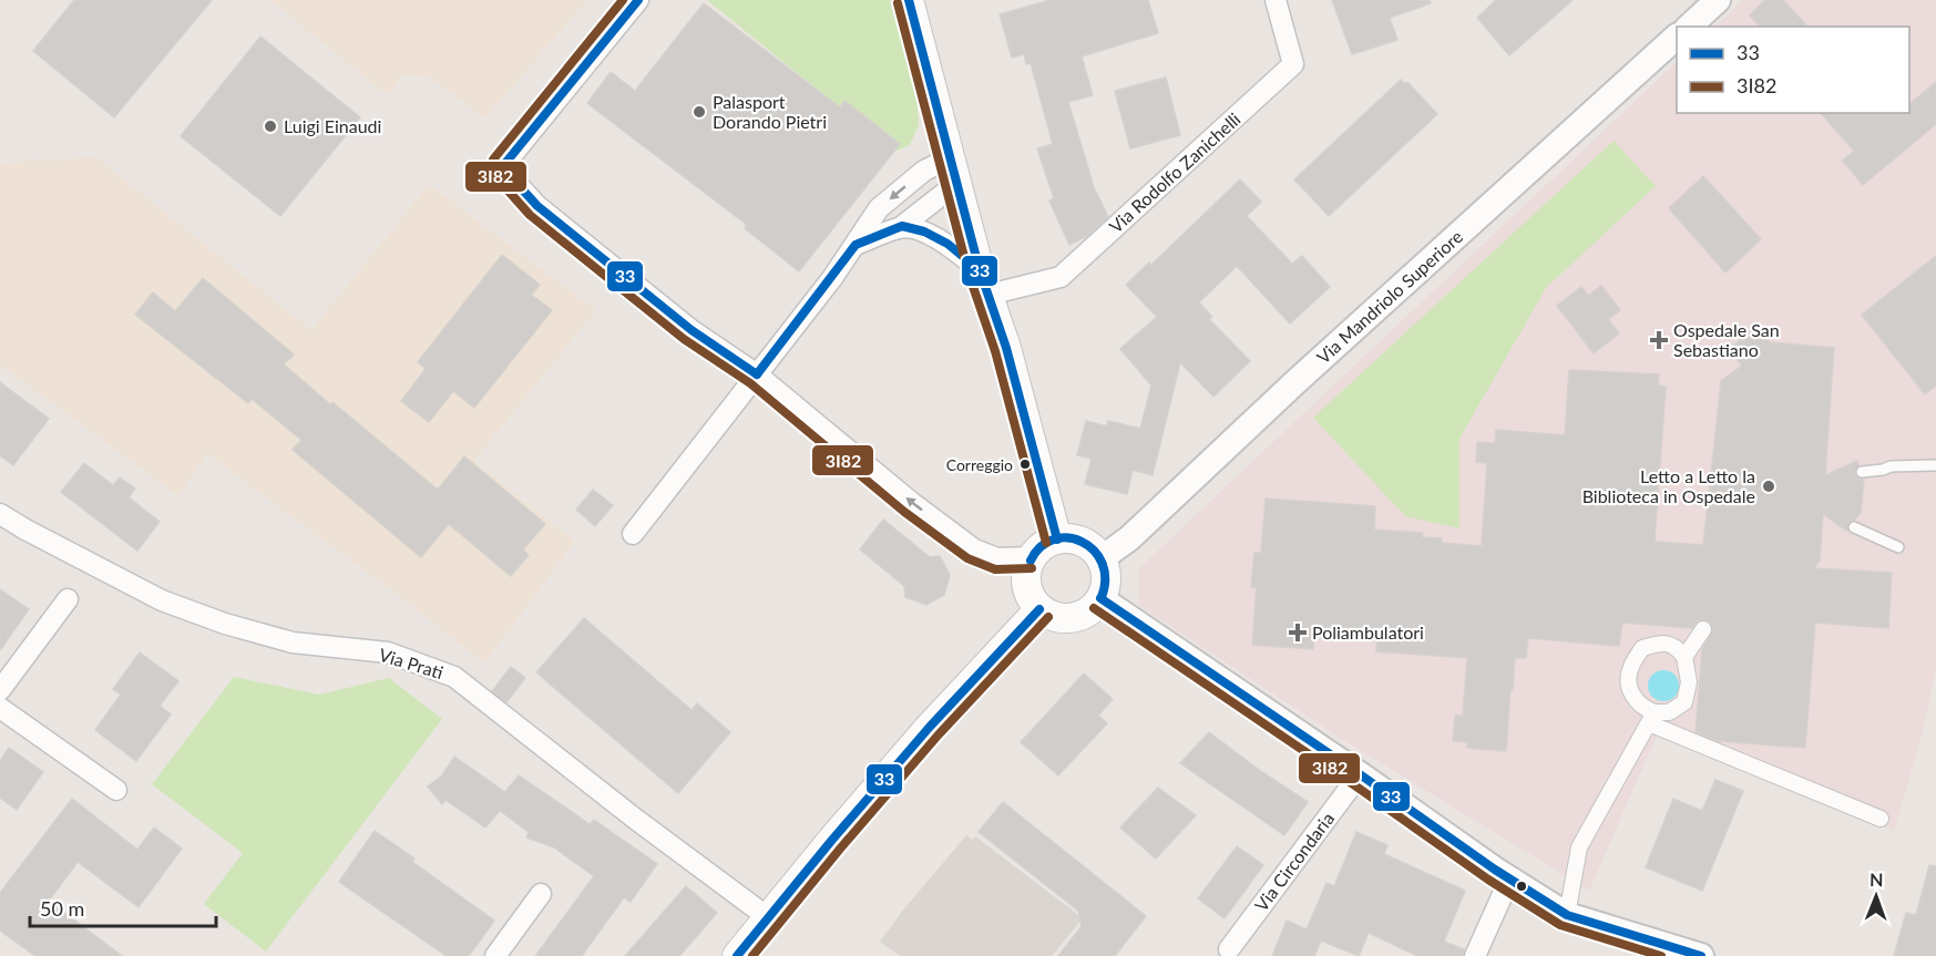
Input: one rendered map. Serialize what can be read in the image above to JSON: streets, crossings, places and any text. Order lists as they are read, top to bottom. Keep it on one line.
{"streets":{"street":["Via Rodolfo Zanichelli","Via Mandriolo Superiore","Via Prati","Via Circondaria"]},"places":{"other":["Palasport Dorando Pietri","Luigi Einaudi","Correggio","Letto a Letto la Biblioteca in Ospedale"],"health":["Ospedale San Sebastiano","Poliambulatori"]},"lines":["transit line 33","transit line 3I82"],"legend":["33","3I82"],"scale_bar":"50 m","north":"top"}
